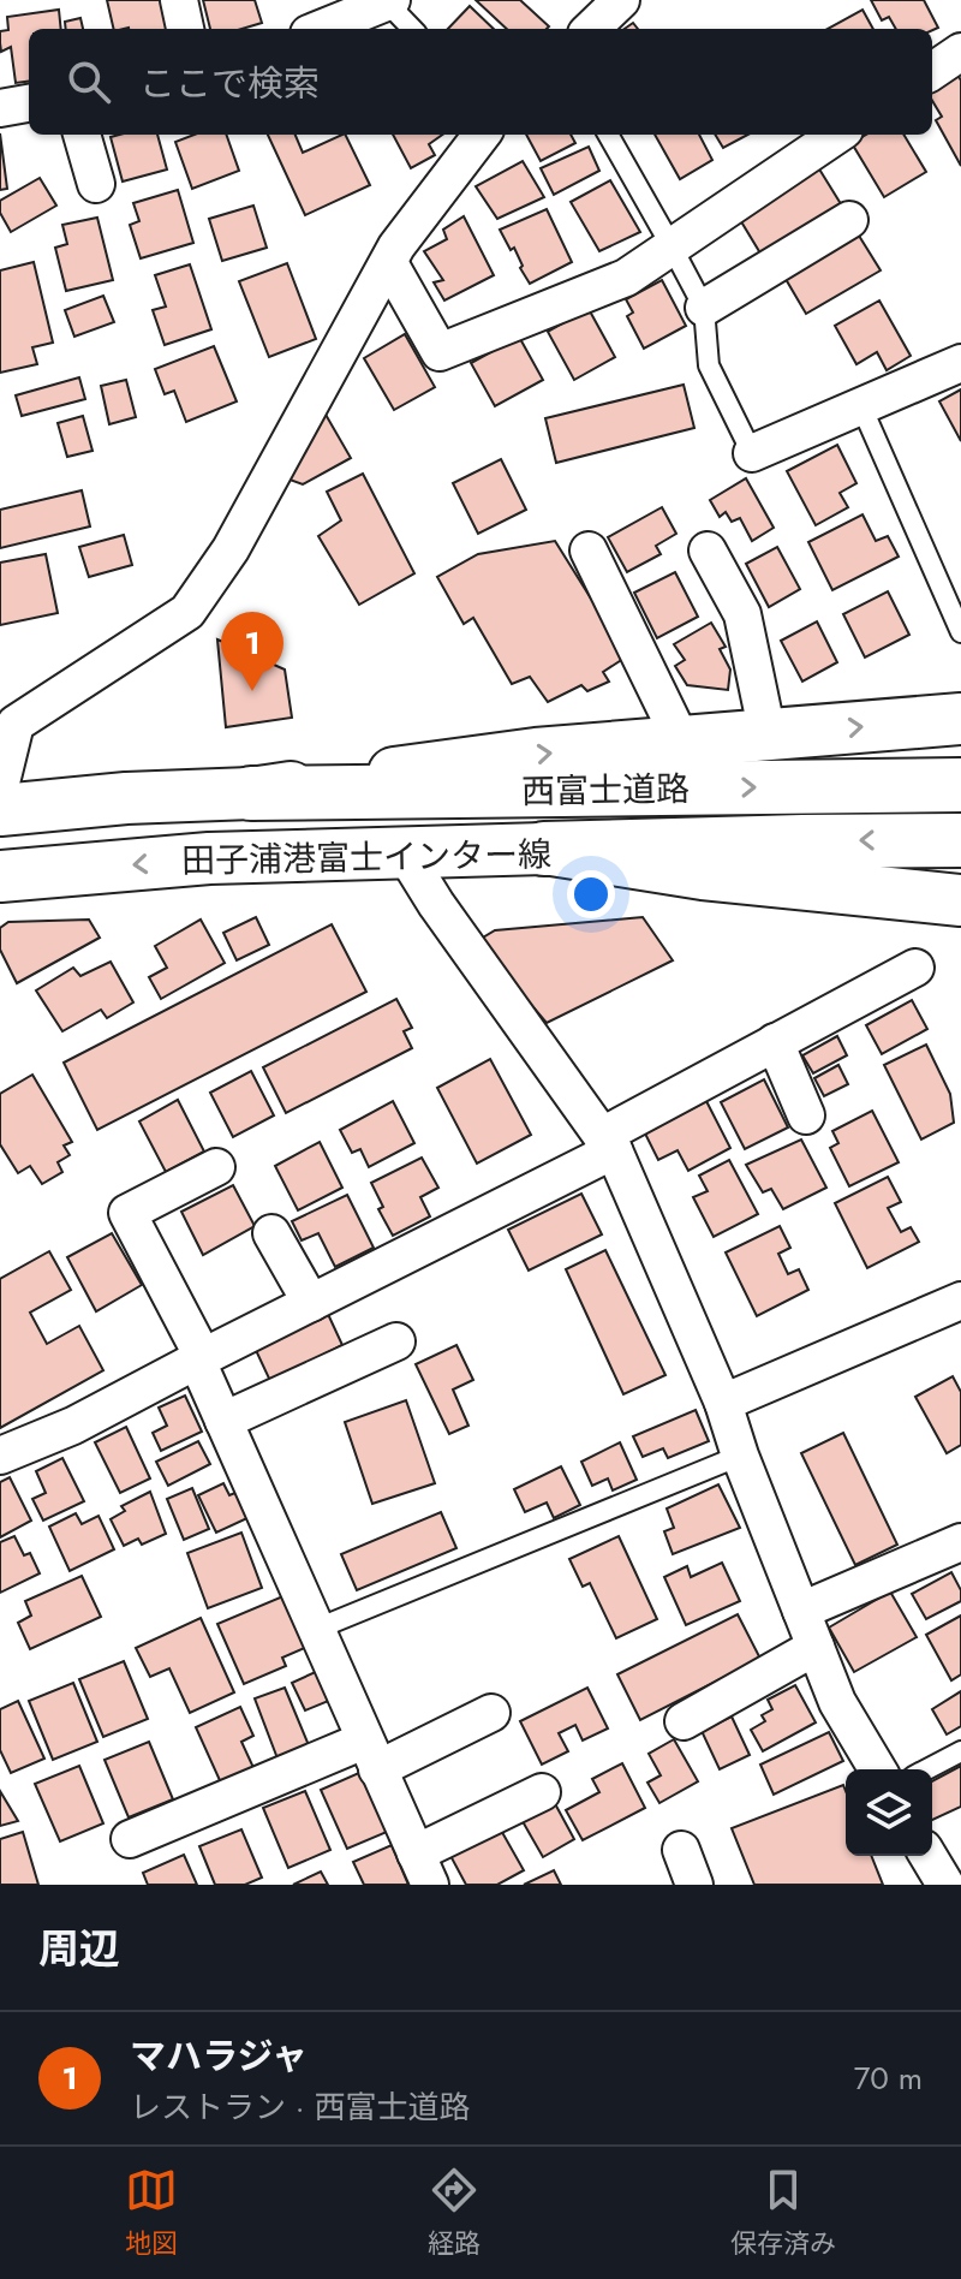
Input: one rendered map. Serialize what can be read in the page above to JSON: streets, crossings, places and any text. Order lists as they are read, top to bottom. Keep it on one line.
{"streets":{"highway":["西富士道路"],"main road":["田子浦港富士インター線"]},"crossings":[["西富士道路","田子浦港富士インター線"]],"page":{"search":"ここで検索","pins":"1","heading":"周辺","list":[{"mark":"1","name":"マハラジャ","note":"レストラン · 西富士道路","value":"70 m"}],"nav":["地図","経路","保存済み"]}}
